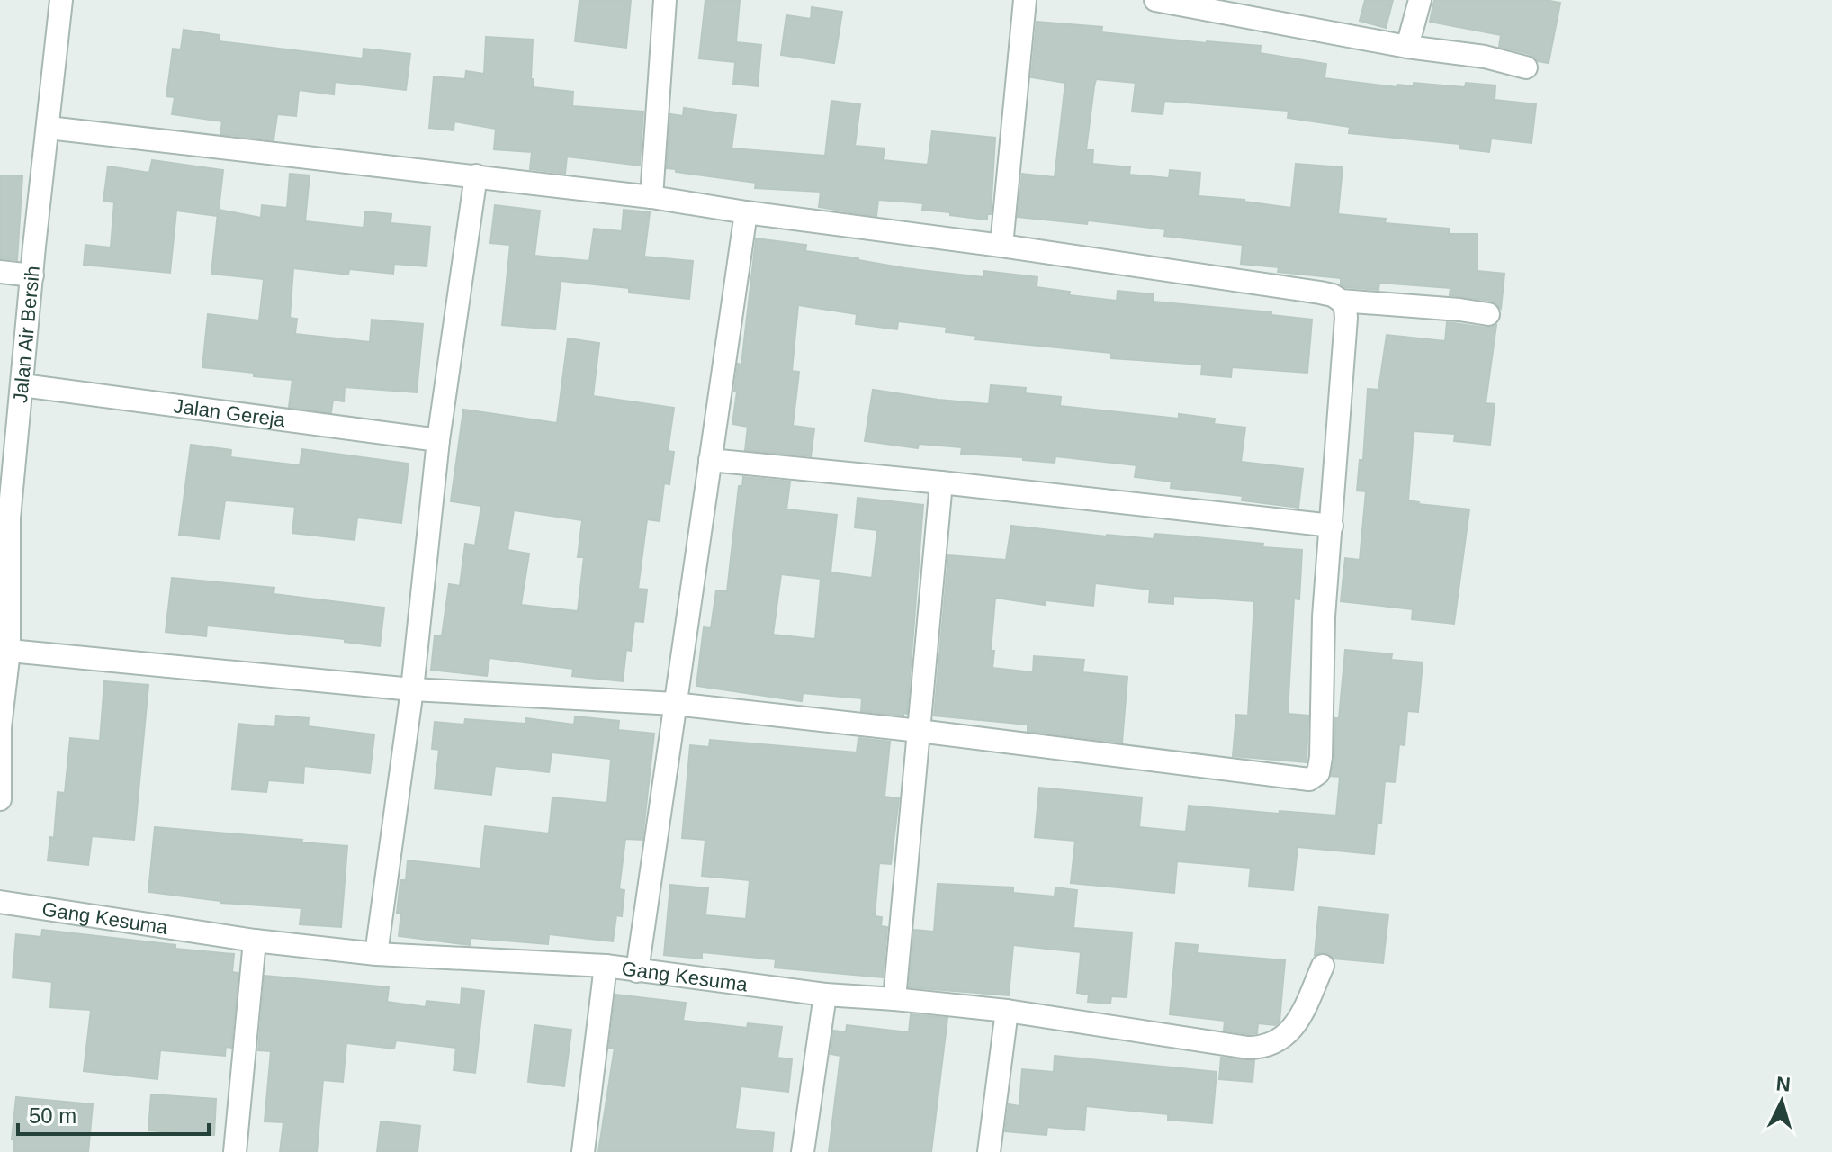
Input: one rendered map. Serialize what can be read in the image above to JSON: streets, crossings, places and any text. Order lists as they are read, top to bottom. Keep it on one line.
{"streets":{"street":["Jalan Air Bersih","Jalan Gereja","Gang Kesuma"]},"crossings":[["Jalan Air Bersih","Jalan Gereja"]],"scale_bar":"50 m","north":"top"}
